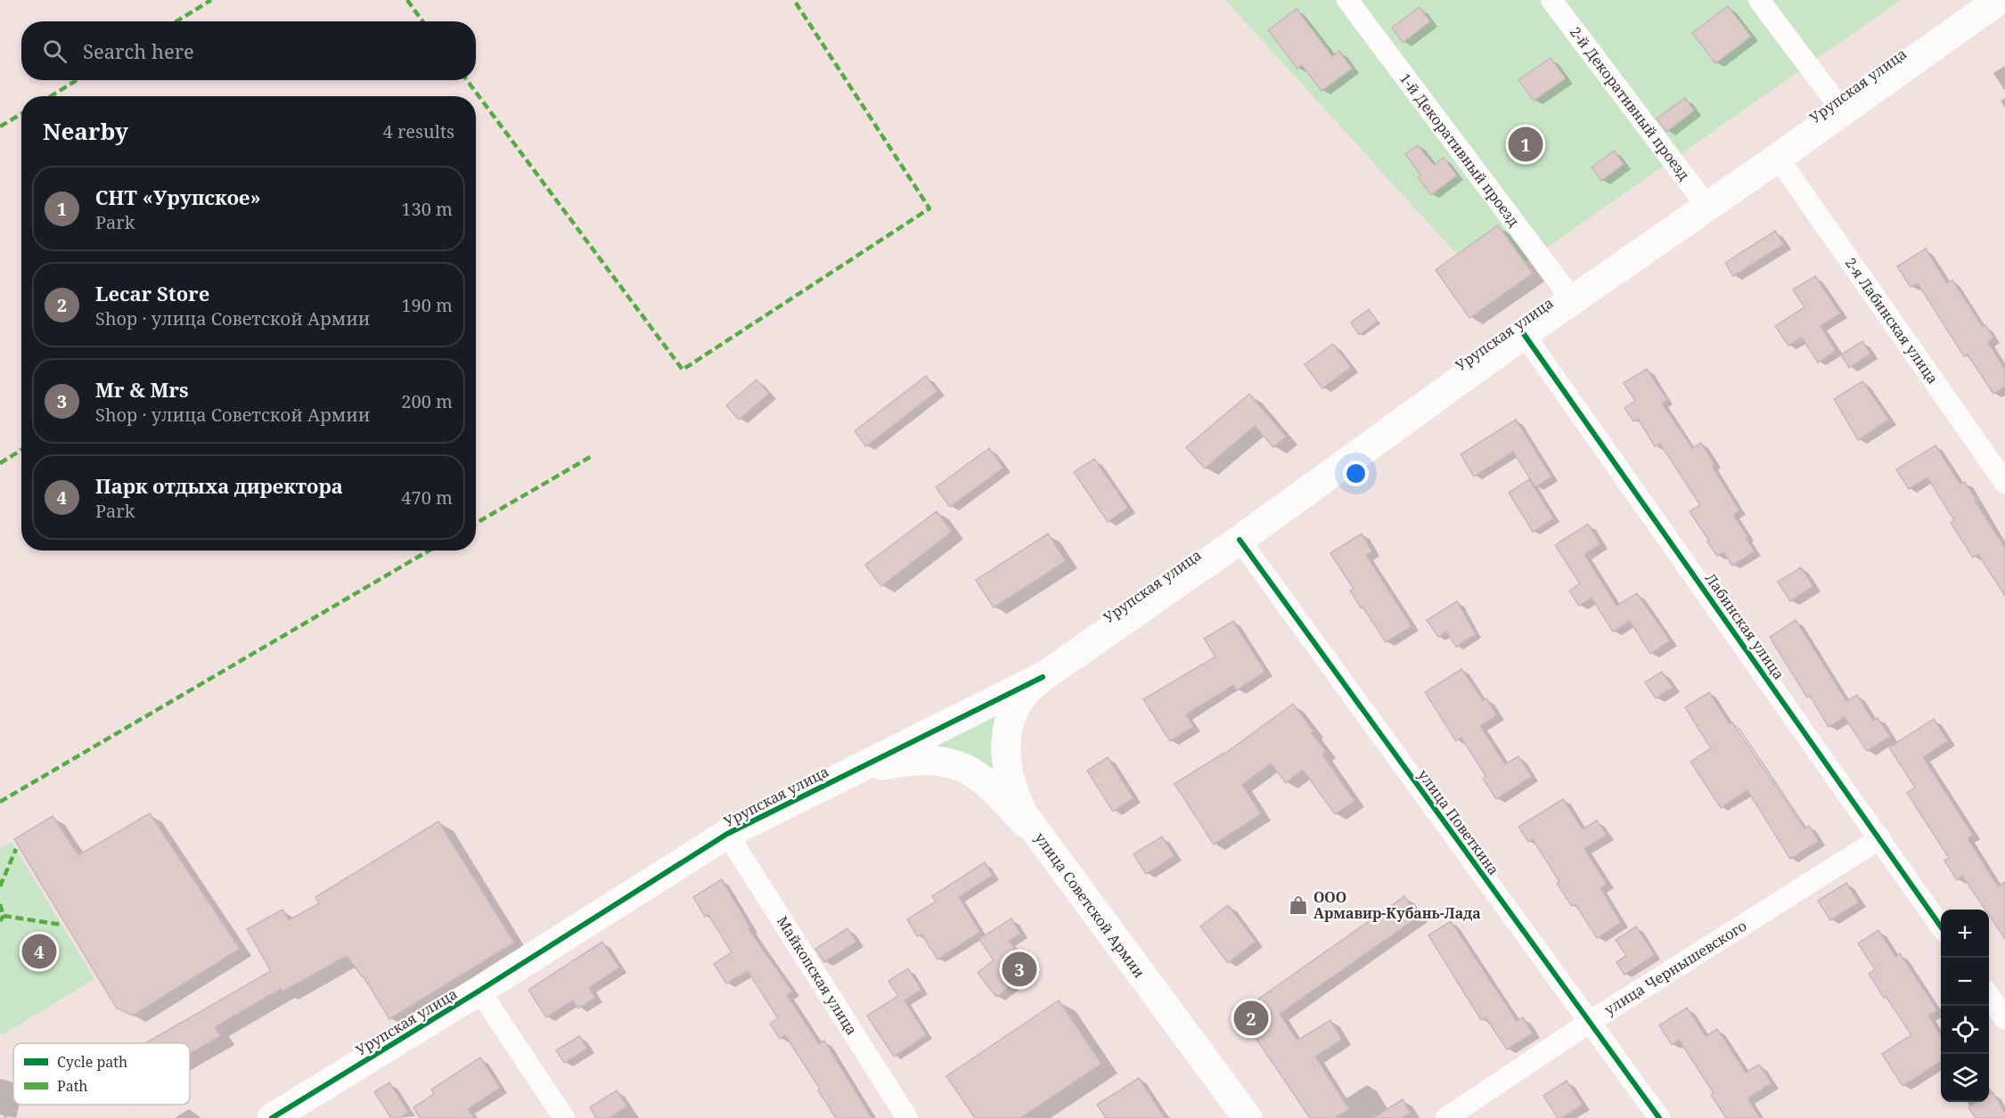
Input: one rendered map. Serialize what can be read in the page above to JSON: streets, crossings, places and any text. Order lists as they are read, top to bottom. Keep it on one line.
{"streets":{"main road":["Урупская улица","улица Советской Армии"],"street":["2-й Декоративный проезд","1-й Декоративный проезд","2-я Лабинская улица","Лабинская улица","улица Поветкина","улица Чернышевского","Майкопская улица"]},"crossings":[["Урупская улица","2-й Декоративный проезд"],["Урупская улица","1-й Декоративный проезд"],["Урупская улица","2-я Лабинская улица"],["Урупская улица","Лабинская улица"],["Урупская улица","улица Поветкина"],["Урупская улица","улица Советской Армии"],["Урупская улица","Майкопская улица"],["Лабинская улица","улица Чернышевского"],["улица Поветкина","улица Чернышевского"]],"places":{"shop":["ООО Армавир-Кубань-Лада"]},"legend":["Cycle path","Path"],"page":{"search":"Search here","heading":["Nearby","4 results"],"pins":["1","4","3","2"],"list":[{"mark":"1","name":"СНТ «Урупское»","note":"Park","value":"130 m"},{"mark":"2","name":"Lecar Store","note":"Shop · улица Советской Армии","value":"190 m"},{"mark":"3","name":"Mr & Mrs","note":"Shop · улица Советской Армии","value":"200 m"},{"mark":"4","name":"Парк отдыха директора","note":"Park","value":"470 m"}],"map_buttons":["+","−"]}}
